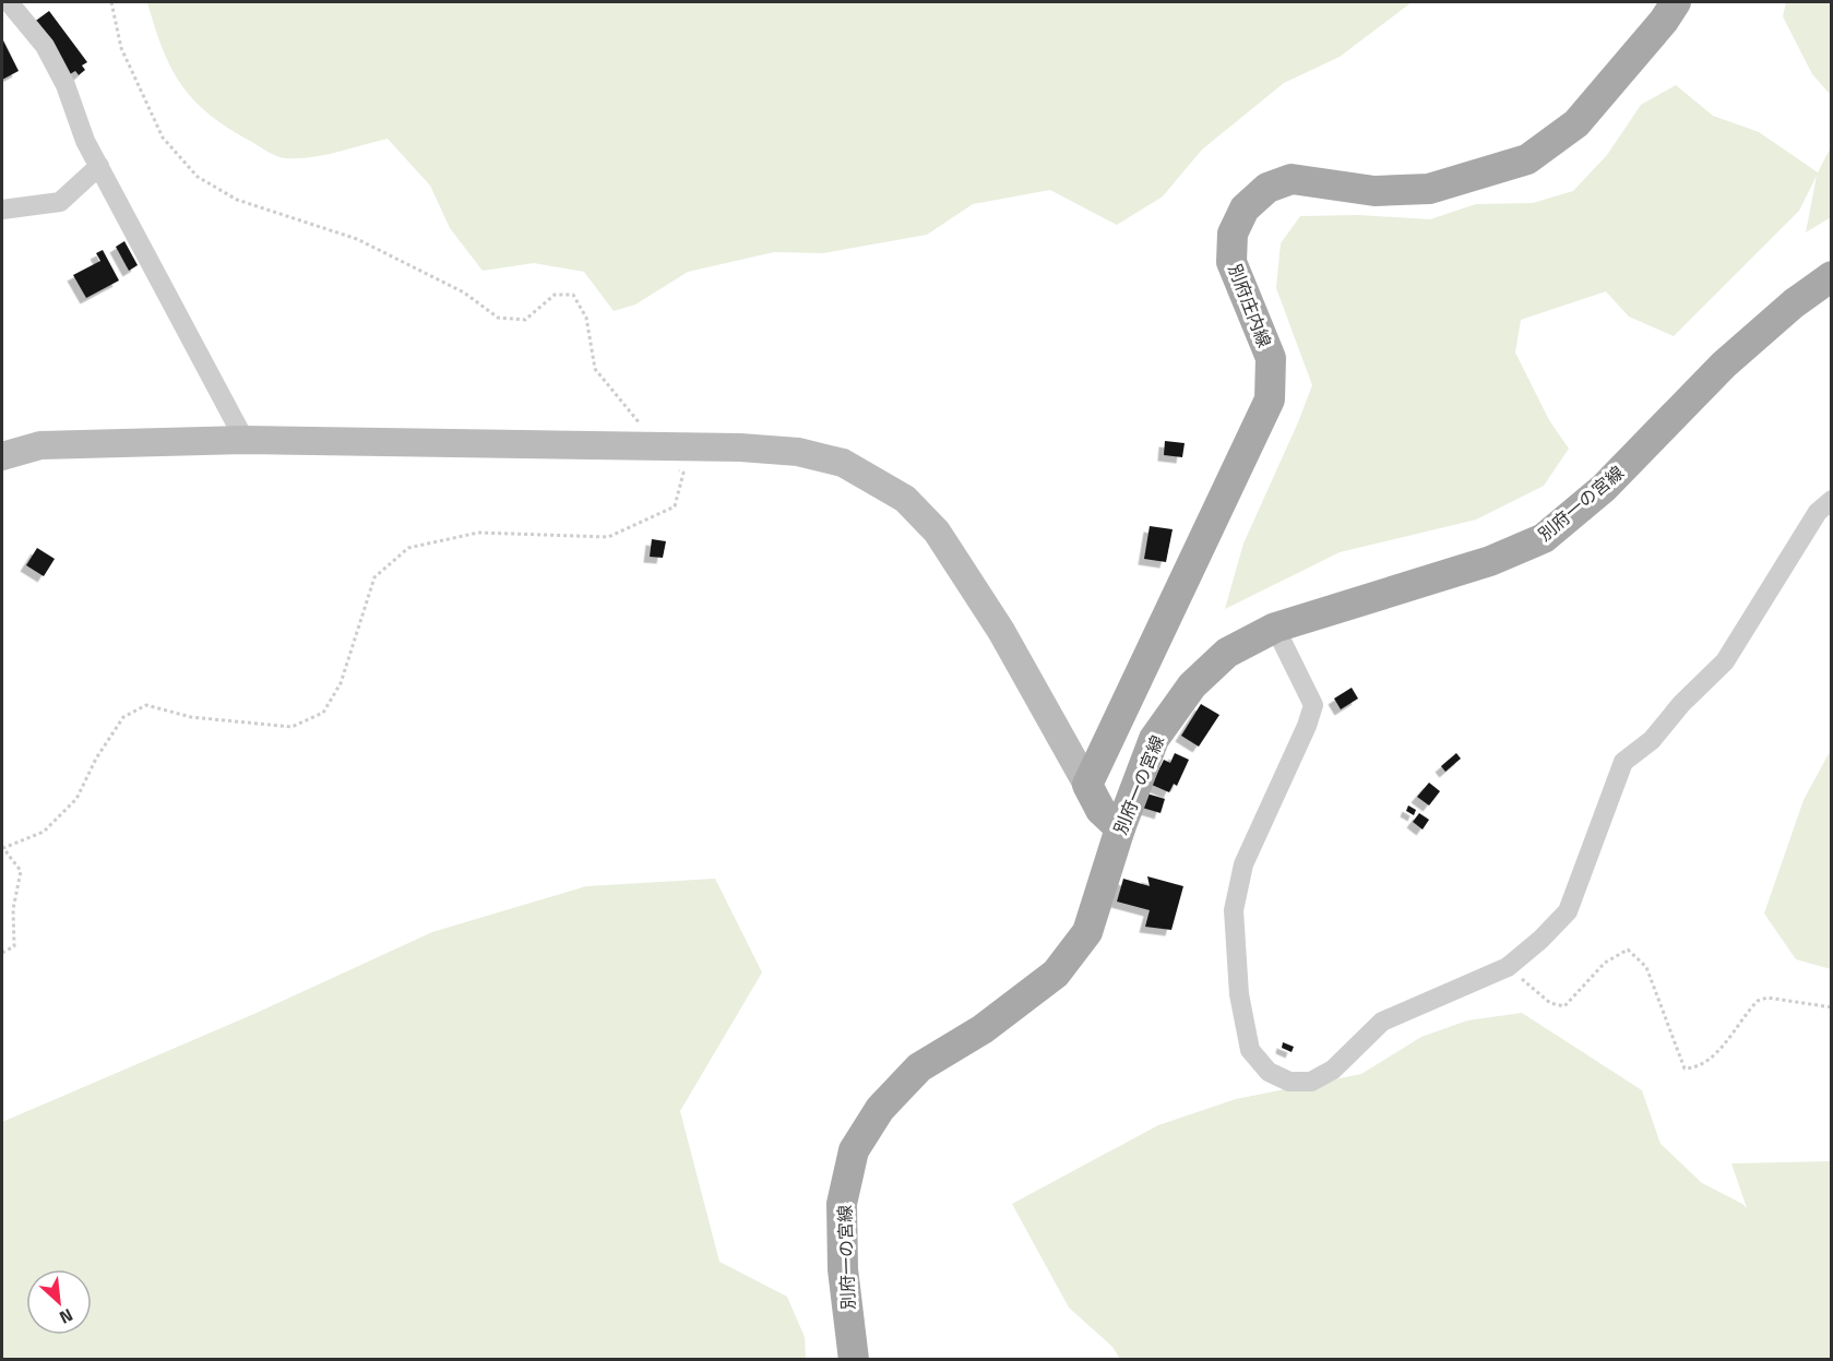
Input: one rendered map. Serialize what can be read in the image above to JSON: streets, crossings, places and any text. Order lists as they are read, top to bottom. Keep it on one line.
{"streets":{"main road":["別府庄内線","別府一の宮線"]},"north":"bottom right"}
